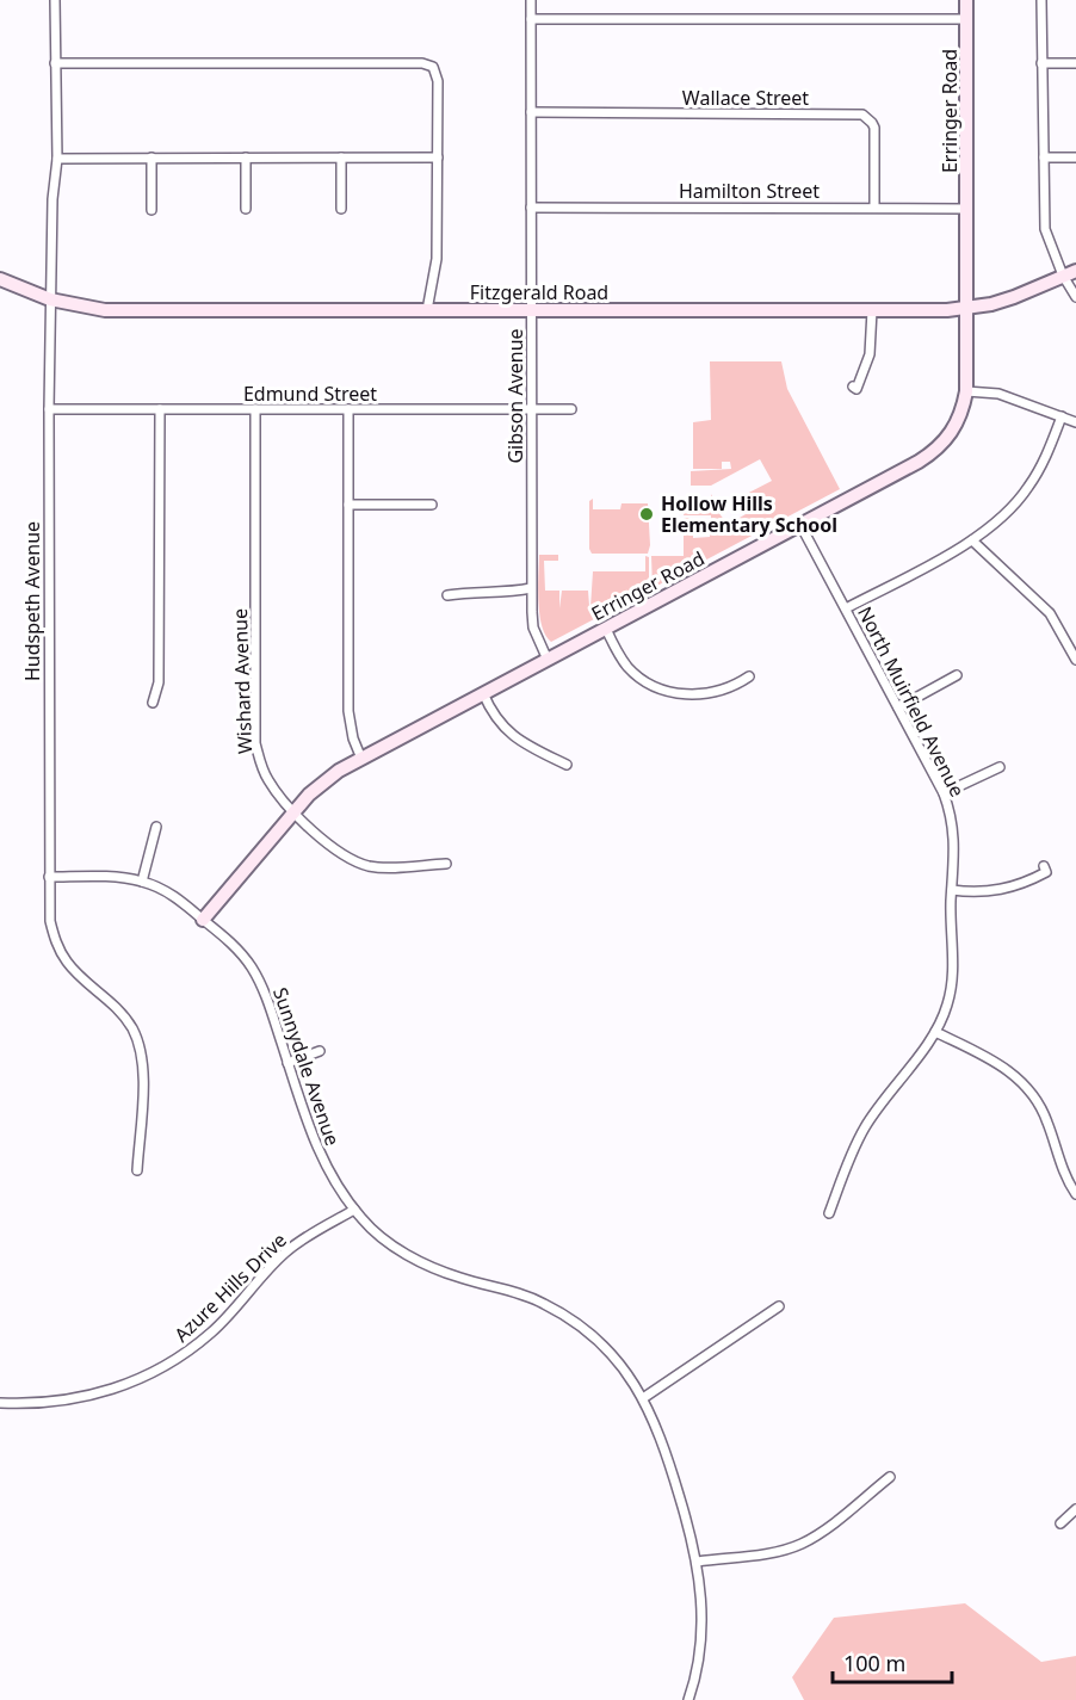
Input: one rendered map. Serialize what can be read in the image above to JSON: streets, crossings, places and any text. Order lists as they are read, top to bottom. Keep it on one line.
{"streets":{"main road":["Erringer Road","Fitzgerald Road"],"street":["Wallace Street","Hamilton Street","Edmund Street","Gibson Avenue","Hudspeth Avenue","Wishard Avenue","North Muirfield Avenue","Sunnydale Avenue","Azure Hills Drive"]},"crossings":[["Wallace Street","Hamilton Street"],["Wallace Street","Gibson Avenue"],["Erringer Road","Hamilton Street"],["Erringer Road","Fitzgerald Road"],["Erringer Road","Gibson Avenue"],["Erringer Road","Wishard Avenue"],["Erringer Road","North Muirfield Avenue"],["Erringer Road","Sunnydale Avenue"],["Hamilton Street","Gibson Avenue"],["Fitzgerald Road","Gibson Avenue"],["Fitzgerald Road","Hudspeth Avenue"],["Edmund Street","Gibson Avenue"],["Edmund Street","Hudspeth Avenue"],["Edmund Street","Wishard Avenue"],["Hudspeth Avenue","Sunnydale Avenue"],["Sunnydale Avenue","Azure Hills Drive"]],"places":["Hollow Hills Elementary School"],"scale_bar":"100 m"}
